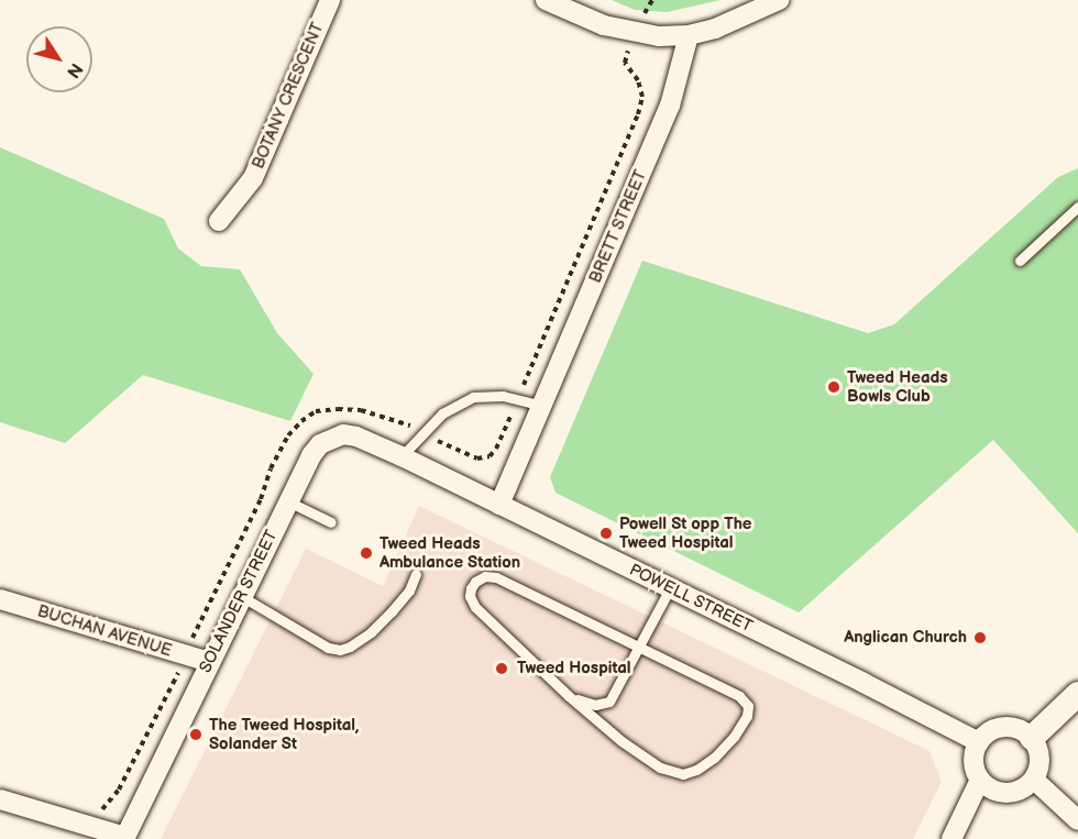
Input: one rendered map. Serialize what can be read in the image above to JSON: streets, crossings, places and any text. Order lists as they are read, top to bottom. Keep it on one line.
{"streets":{"street":["BOTANY CRESCENT","BRETT STREET","POWELL STREET","SOLANDER STREET","BUCHAN AVENUE"]},"crossings":[["BRETT STREET","POWELL STREET"],["POWELL STREET","SOLANDER STREET"],["SOLANDER STREET","BUCHAN AVENUE"]],"places":["Tweed Heads Bowls Club","Powell St opp The Tweed Hospital","Tweed Heads Ambulance Station","Anglican Church","Tweed Hospital","The Tweed Hospital, Solander St"],"north":"bottom right"}
